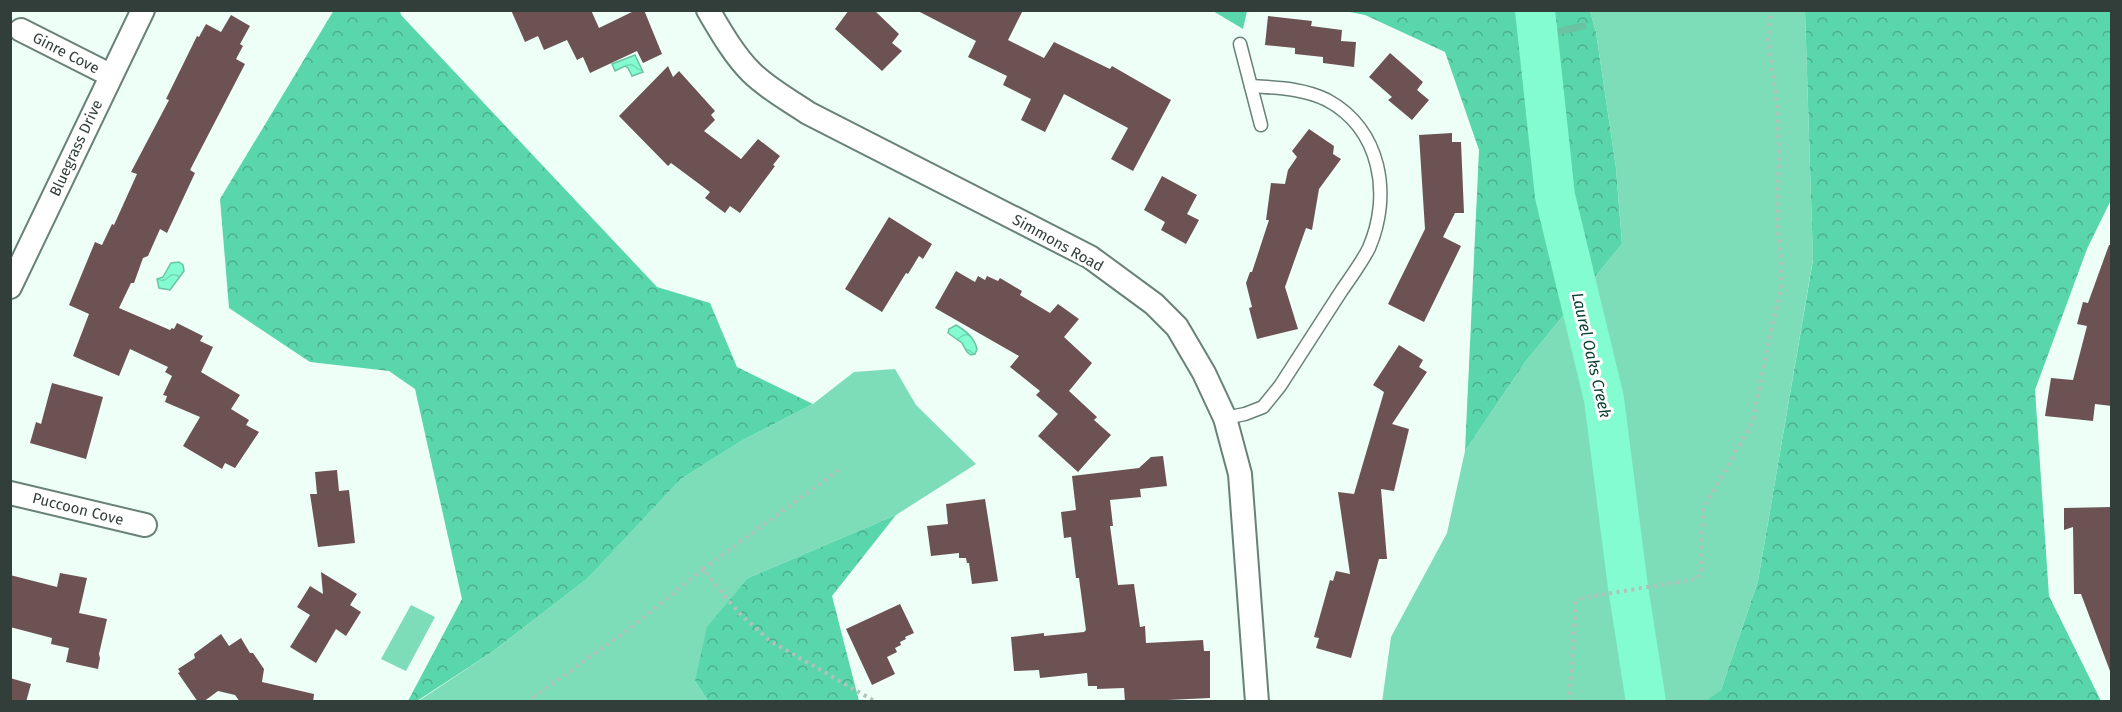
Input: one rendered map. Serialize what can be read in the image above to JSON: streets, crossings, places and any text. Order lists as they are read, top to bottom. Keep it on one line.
{"streets":{"street":["Ginre Cove","Bluegrass Drive","Simmons Road","Puccoon Cove"]},"crossings":[["Ginre Cove","Bluegrass Drive"]],"water":["Laurel Oaks Creek"]}
